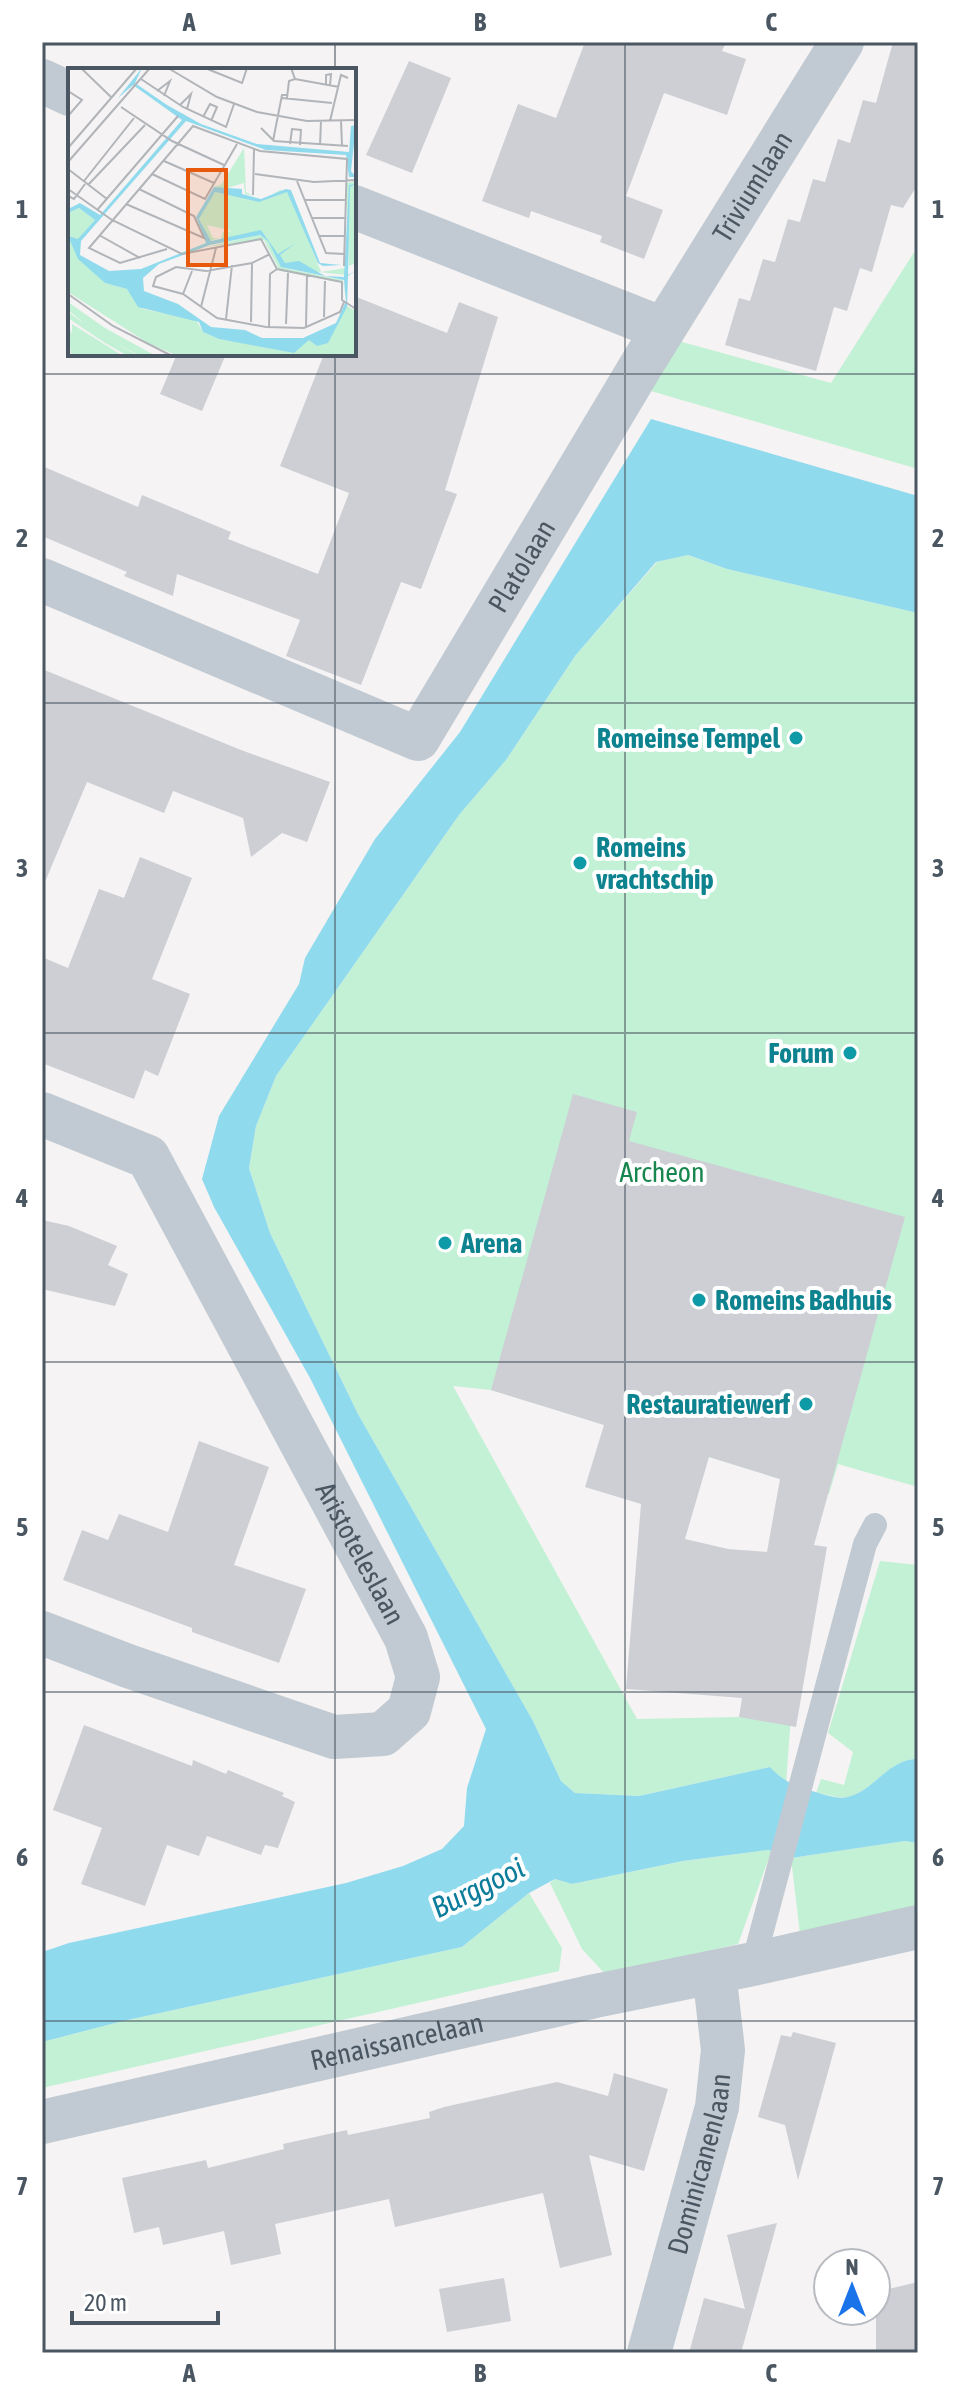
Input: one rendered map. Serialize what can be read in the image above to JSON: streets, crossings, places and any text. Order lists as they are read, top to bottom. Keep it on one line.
{"streets":{"street":["Triviumlaan","Platolaan","Aristoteleslaan","Renaissancelaan","Dominicanenlaan"]},"crossings":[["Triviumlaan","Platolaan"],["Renaissancelaan","Dominicanenlaan"]],"water":["Burggooi"],"parks":["Archeon"],"places":["Romeinse Tempel","Romeins vrachtschip","Forum","Arena","Romeins Badhuis","Restauratiewerf"],"scale_bar":"20 m","north":"top","grid":{"columns":["A","B","C"],"rows":["1","2","3","4","5","6","7"]}}
